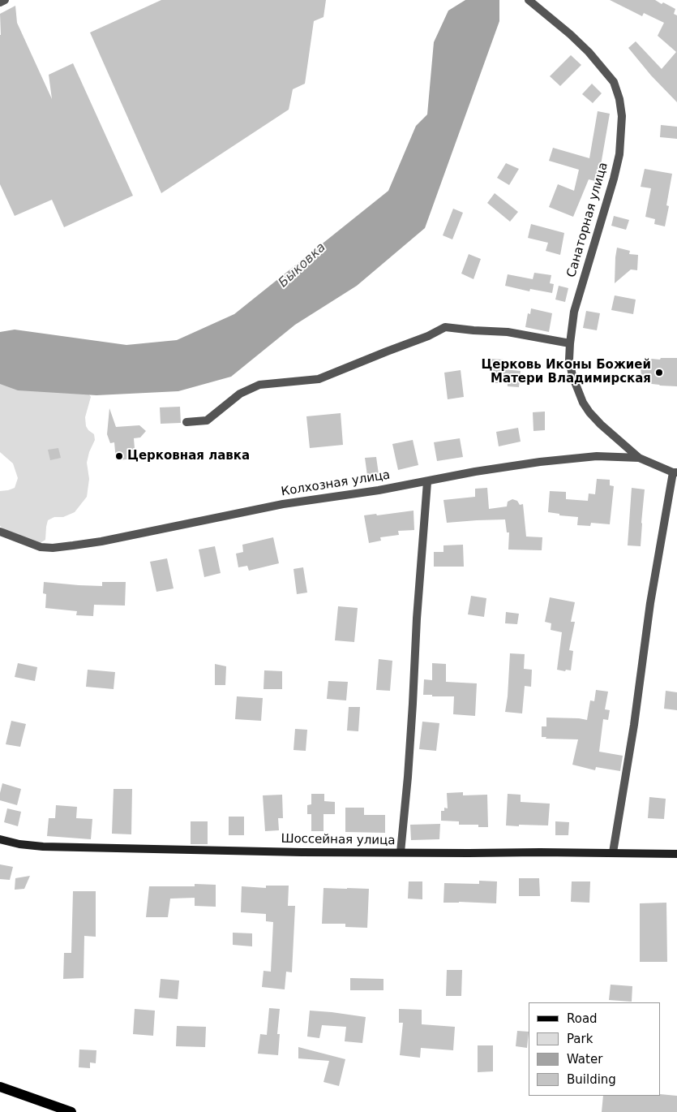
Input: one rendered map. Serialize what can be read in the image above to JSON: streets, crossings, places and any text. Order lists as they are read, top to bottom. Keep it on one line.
{"streets":{"street":["Санаторная улица","Колхозная улица","Шоссейная улица"]},"crossings":[["Санаторная улица","Колхозная улица"]],"water":["Быковка"],"places":["Церковь Иконы Божией Матери Владимирская","Церковная лавка"],"legend":["Road","Park","Water","Building"]}
